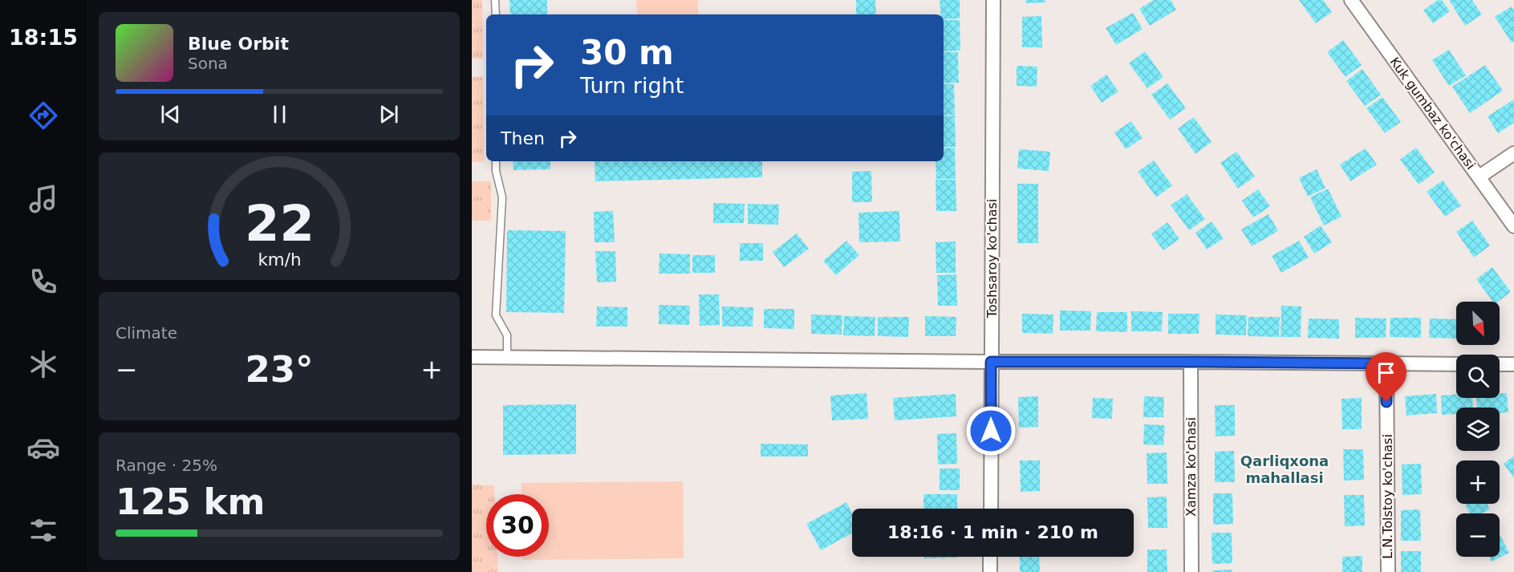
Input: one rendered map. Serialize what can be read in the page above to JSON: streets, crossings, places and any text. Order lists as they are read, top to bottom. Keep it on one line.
{"streets":{"street":["Kuk gumbaz ko'chasi","Toshsaroy ko'chasi","Xamza ko'chasi","L.N.Tolstoy ko'chasi"]},"districts":["Qarliqxona mahallasi"],"north":"bottom right","page":{"tabs":"18:15","turn":["30 m","Turn right"],"song":["Blue Orbit","Sona"],"then":"Then","tile":["Climate",["Range · 25%","125 km"]],"map_buttons":["+","−"],"heat":["−","23°","+"],"limit":"30","trip":"18:16 · 1 min · 210 m","gauge":["22","km/h"]}}
